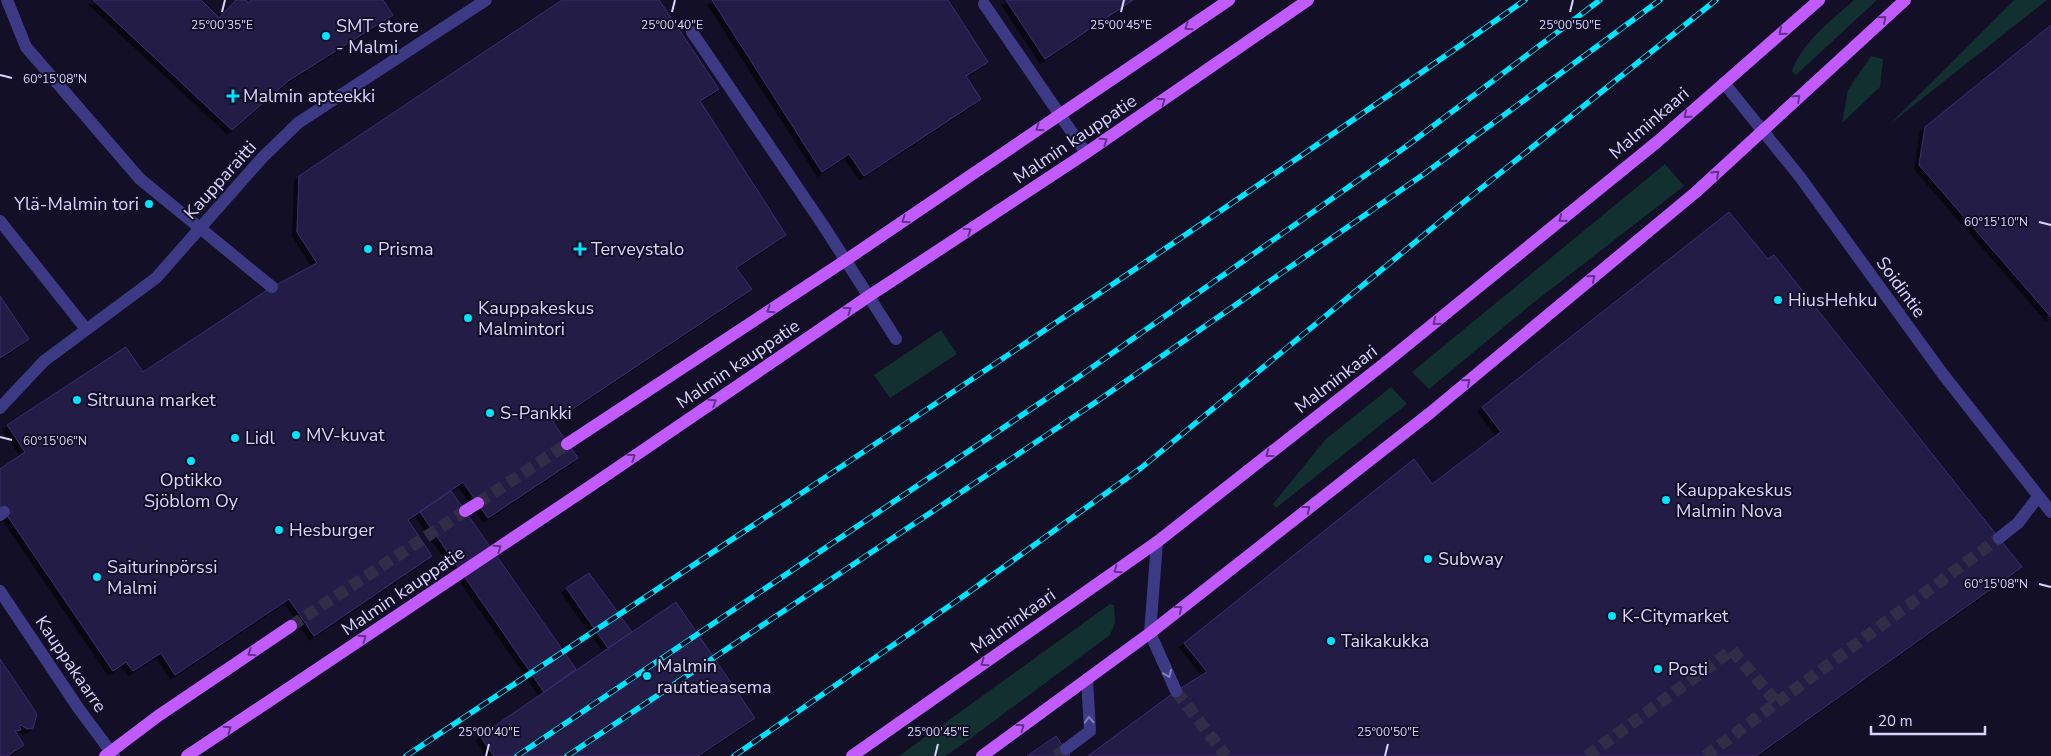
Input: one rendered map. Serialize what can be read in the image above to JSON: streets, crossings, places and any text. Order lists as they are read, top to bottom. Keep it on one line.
{"streets":{"main road":["Malminkaari","Malmin kauppatie"],"street":["Kaupparaitti","Soidintie","Kauppakaarre"]},"crossings":[["Malminkaari","Soidintie"]],"places":{"other":["SMT store - Malmi","Ylä-Malmin tori","Prisma","HiusHehku","Kauppakeskus Malmintori","Sitruuna market","S-Pankki","MV-kuvat","Lidl","Optikko Sjöblom Oy","Kauppakeskus Malmin Nova","Hesburger","Subway","Saiturinpörssi Malmi","K-Citymarket","Taikakukka","Posti","Malmin rautatieasema"],"health":["Malmin apteekki","Terveystalo"]},"scale_bar":"20 m","coordinates":["25°00'35\"E","25°00'40\"E","25°00'45\"E","25°00'50\"E","60°15'08\"N","60°15'10\"N","60°15'06\"N"]}
